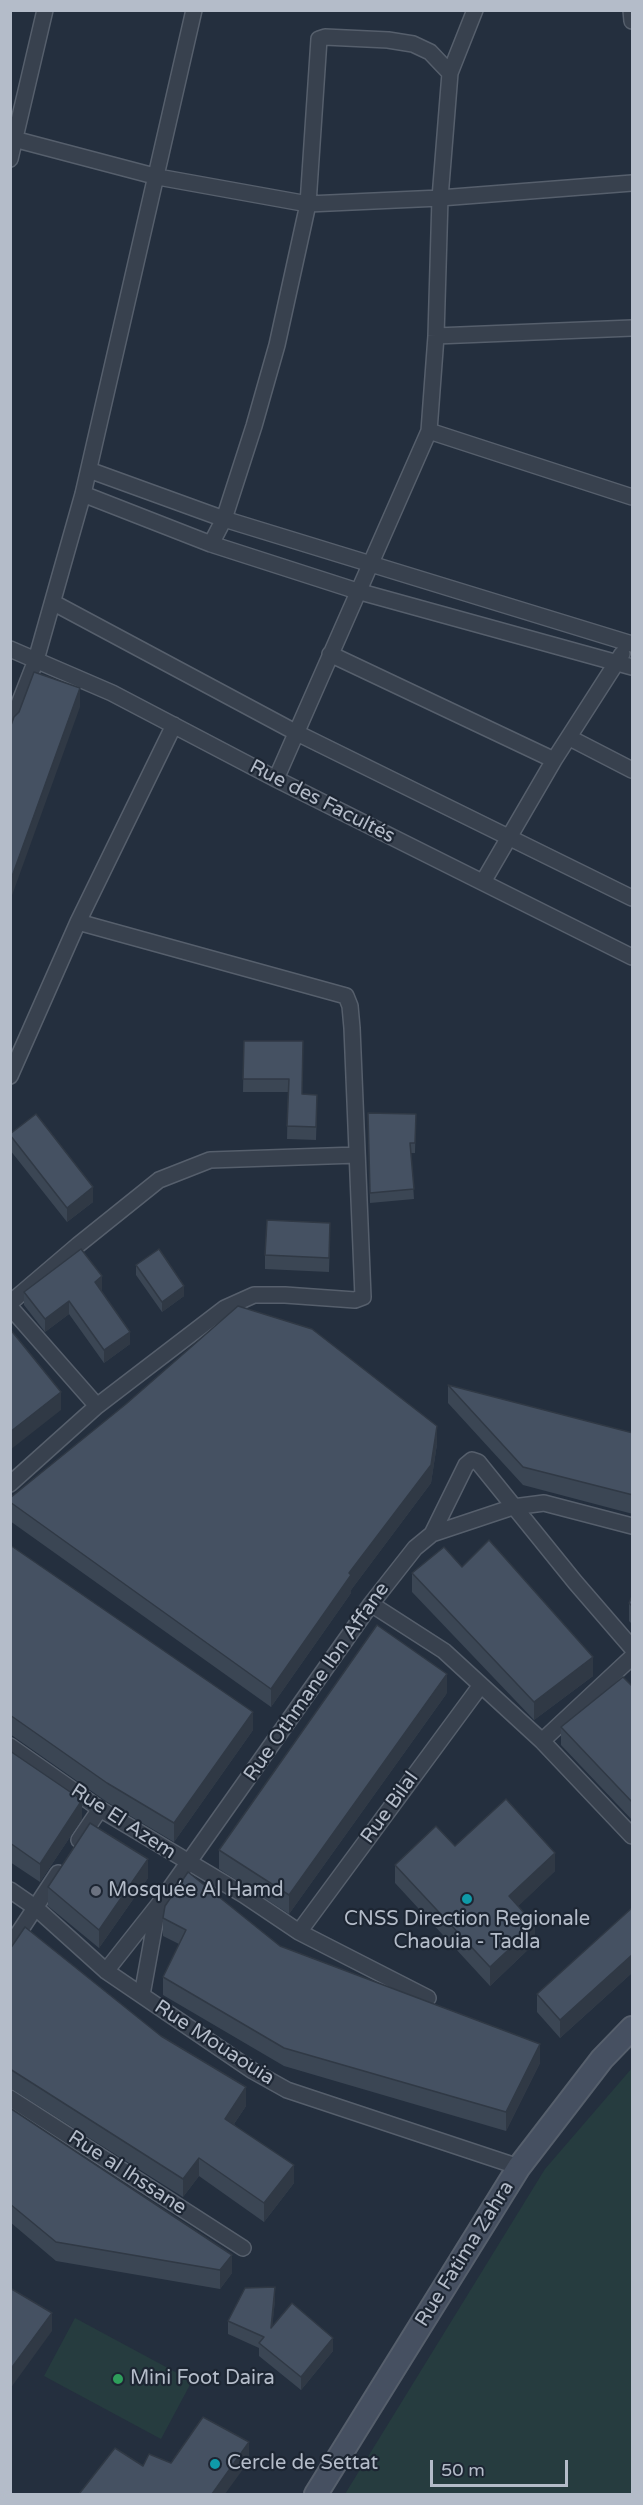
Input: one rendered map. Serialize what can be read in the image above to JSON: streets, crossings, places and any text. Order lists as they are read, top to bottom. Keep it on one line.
{"streets":{"street":["Rue des Facultés","Rue Othmane Ibn Affane","Rue Bilal","Rue El Azem","Rue Mouaouia","Rue al Ihssane","Rue Fatima Zahra"]},"crossings":[["Rue Othmane Ibn Affane","Rue El Azem"],["Rue Othmane Ibn Affane","Rue Mouaouia"],["Rue Bilal","Rue El Azem"],["Rue Mouaouia","Rue Fatima Zahra"]],"places":["Mosquée Al Hamd","CNSS Direction Regionale Chaouia - Tadla","Mini Foot Daira","Cercle de Settat"],"scale_bar":"50 m"}
